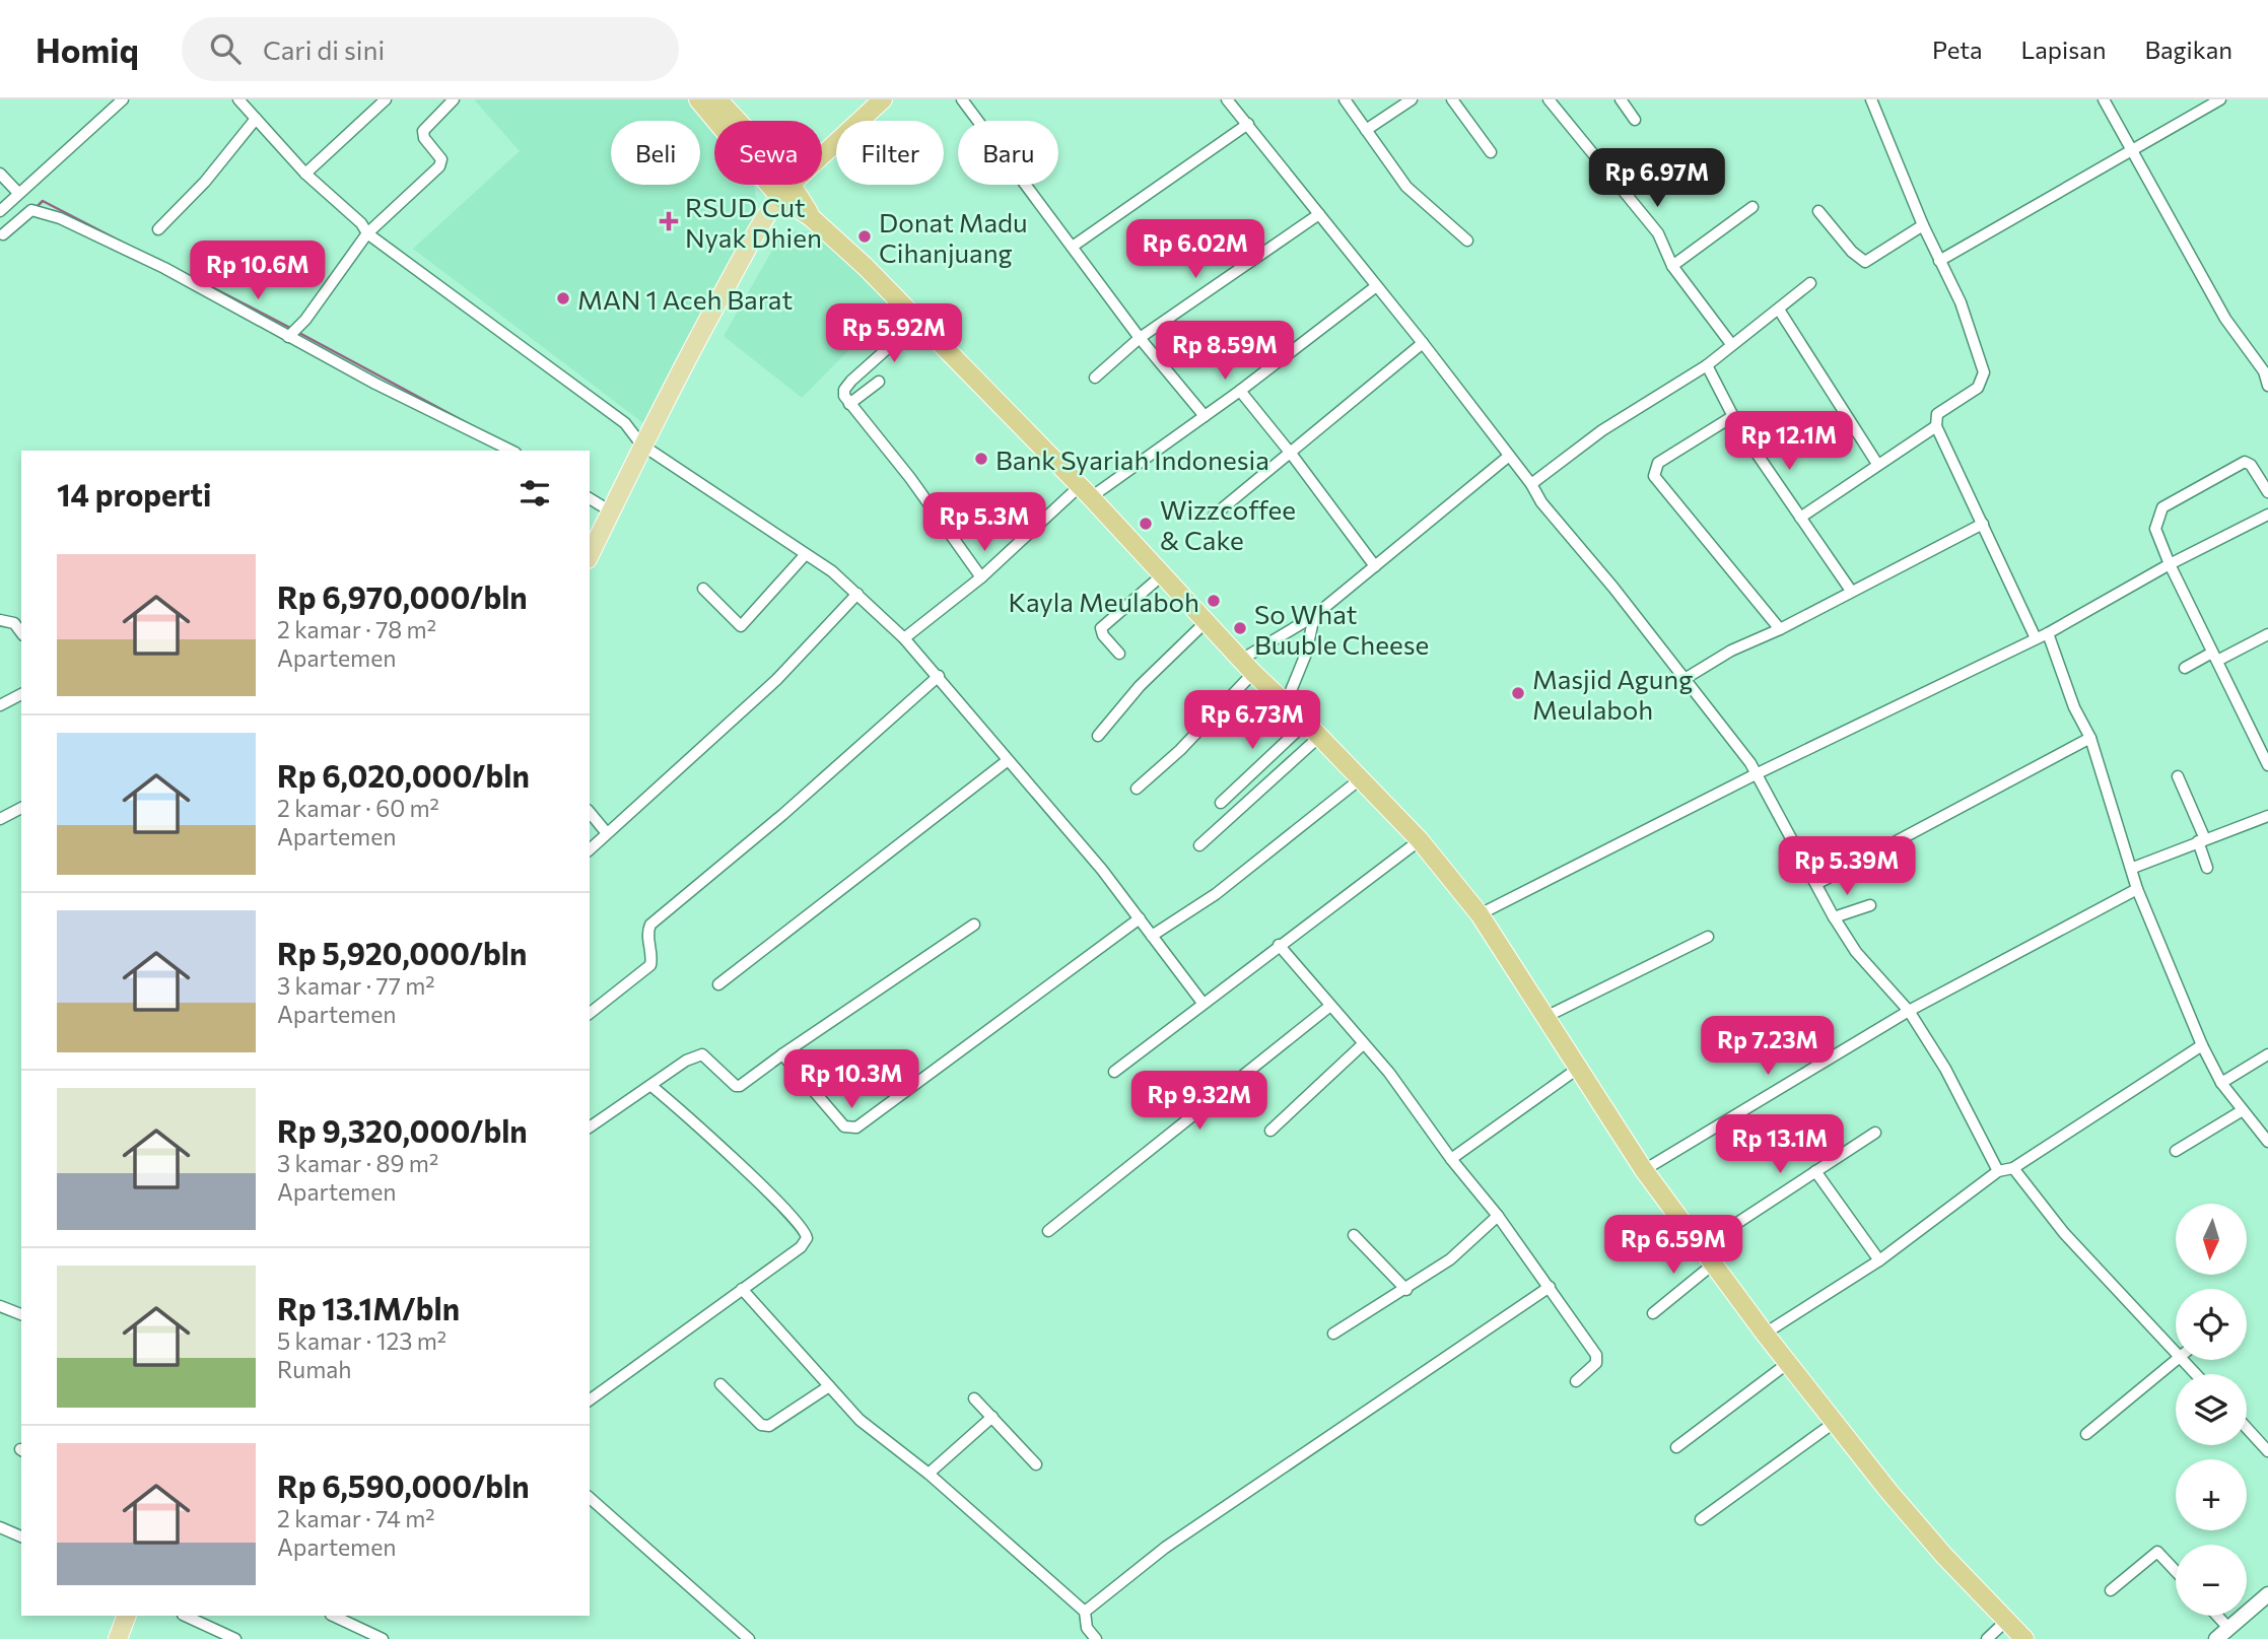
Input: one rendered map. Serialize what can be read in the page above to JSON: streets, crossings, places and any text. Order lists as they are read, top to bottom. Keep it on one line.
{"places":{"health":["RSUD Cut Nyak Dhien"],"other":["Donat Madu Cihanjuang","MAN 1 Aceh Barat","Bank Syariah Indonesia","Wizzcoffee & Cake","Kayla Meulaboh","So What Buuble Cheese","Masjid Agung Meulaboh"]},"north":"bottom","page":{"header":"Homiq","search":"Cari di sini","nav":["Peta","Lapisan","Bagikan"],"chip":["Beli","Sewa","Filter","Baru"],"price":["Rp 6.97M","Rp 6.02M","Rp 10.6M","Rp 5.92M","Rp 8.59M","Rp 12.1M","Rp 5.3M","Rp 6.73M","Rp 5.39M","Rp 7.23M","Rp 10.3M","Rp 9.32M","Rp 13.1M","Rp 6.59M"],"heading":"14 properti","list":[{"name":"Rp 6,970,000/bln","note":"2 kamar · 78 m² · Apartemen"},{"name":"Rp 6,020,000/bln","note":"2 kamar · 60 m² · Apartemen"},{"name":"Rp 5,920,000/bln","note":"3 kamar · 77 m² · Apartemen"},{"name":"Rp 9,320,000/bln","note":"3 kamar · 89 m² · Apartemen"},{"name":"Rp 13.1M/bln","note":"5 kamar · 123 m² · Rumah"},{"name":"Rp 6,590,000/bln","note":"2 kamar · 74 m² · Apartemen"}],"map_buttons":["+","−"]}}
